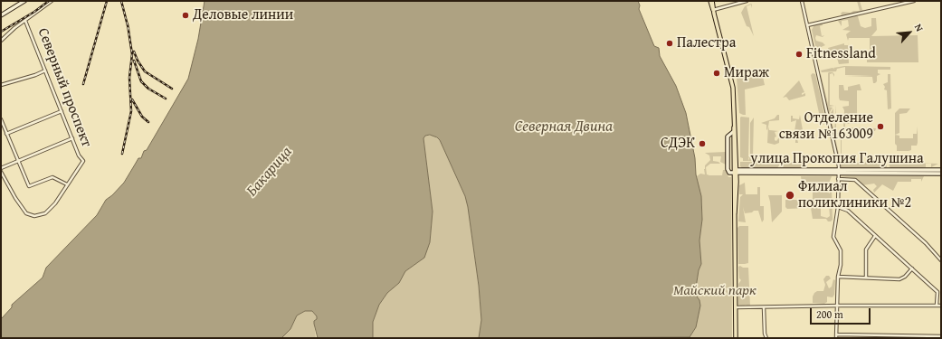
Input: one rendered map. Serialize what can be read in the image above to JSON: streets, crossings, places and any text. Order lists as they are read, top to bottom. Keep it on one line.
{"streets":{"main road":["улица Прокопия Галушина"],"street":["Северный проспект"]},"water":["Северная Двина","Бакарица"],"parks":["Майский парк"],"places":["Деловые линии","Палестра","Fitnessland","Мираж","Отделение связи №163009","СДЭК","Филиал поликлиники №2"],"scale_bar":"200 m","north":"top right"}
